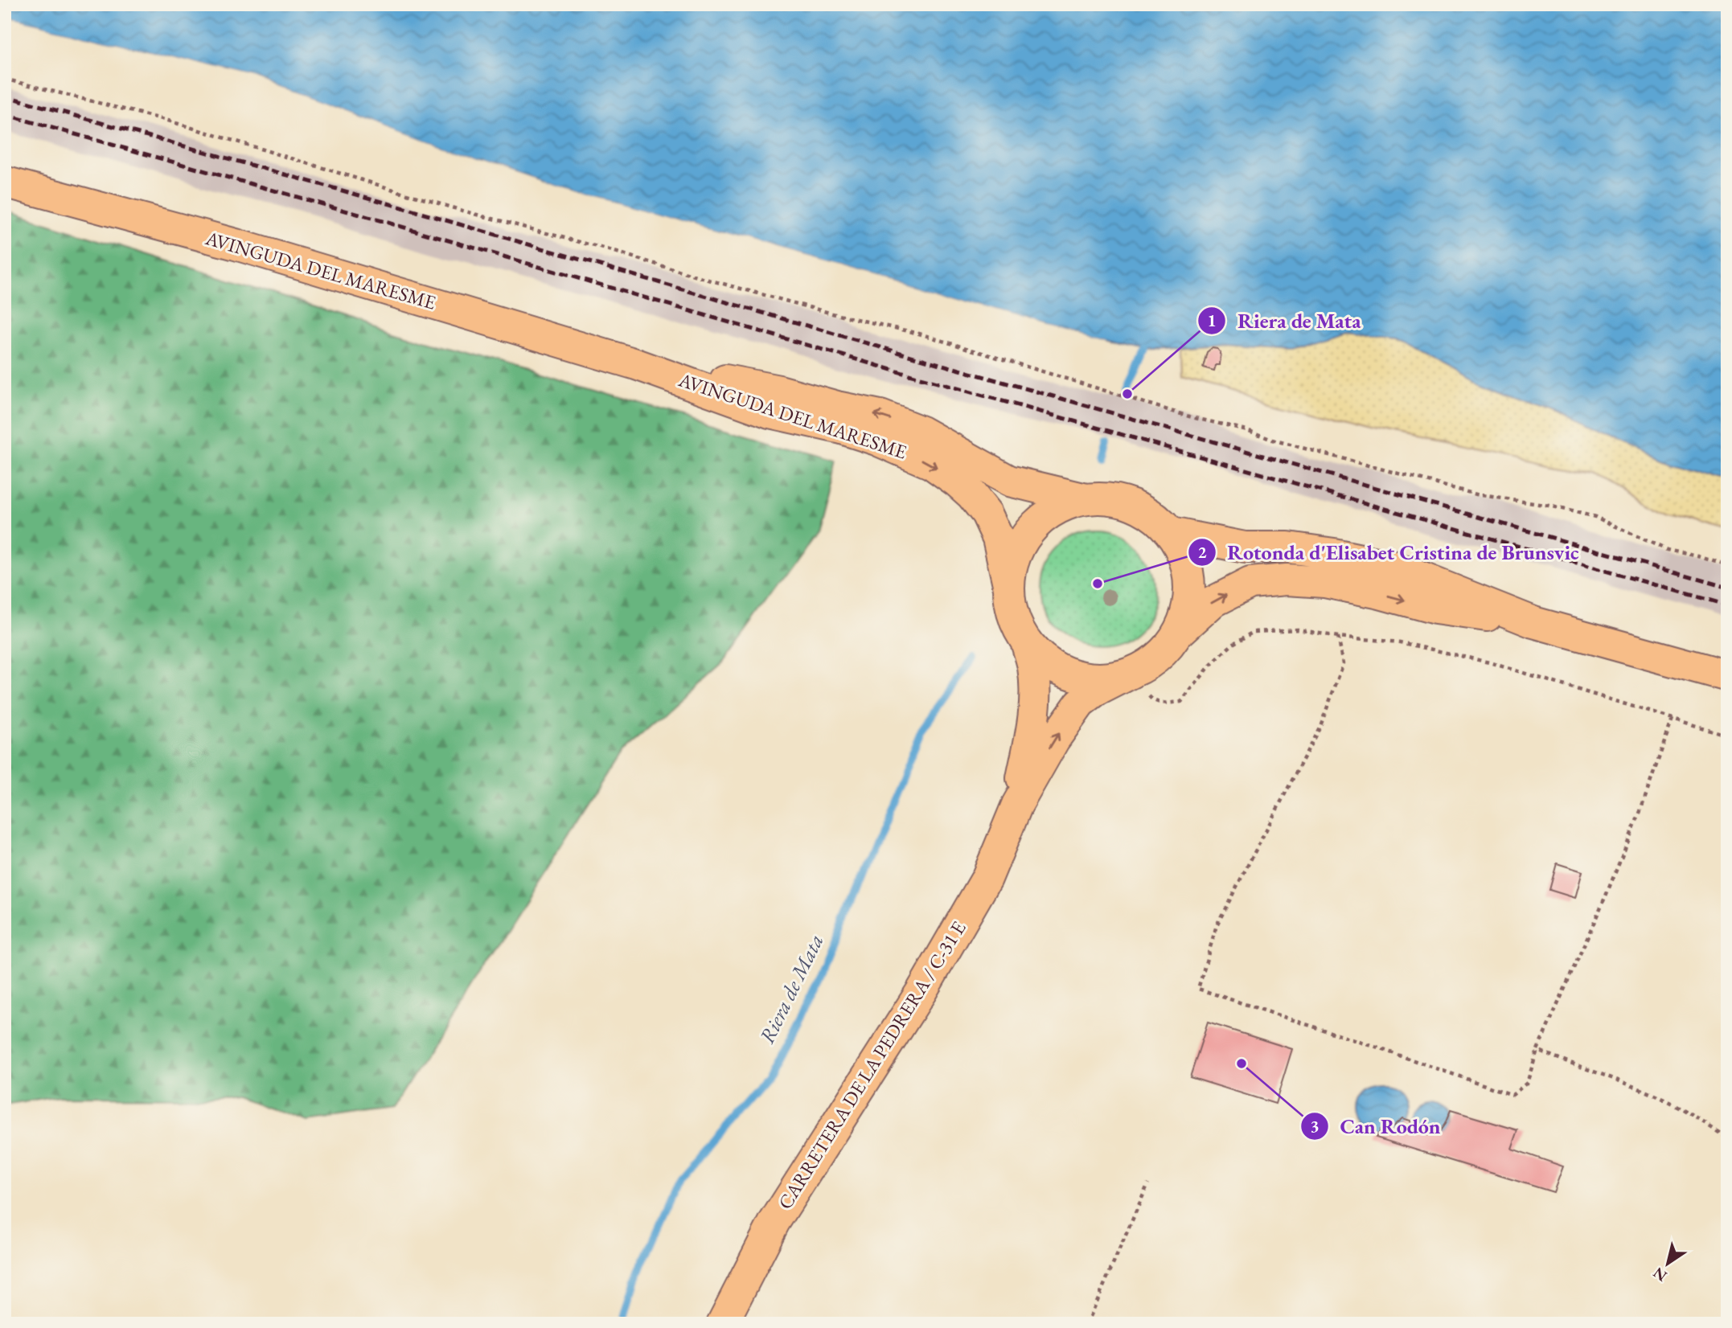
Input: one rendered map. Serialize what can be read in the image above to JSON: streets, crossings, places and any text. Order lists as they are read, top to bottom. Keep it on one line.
{"streets":{"main road":["AVINGUDA DEL MARESME","CARRETERA DE LA PEDRERA / C-31 E"]},"water":["Riera de Mata"],"places":["Riera de Mata","Rotonda d'Elisabet Cristina de Brunsvic","Can Rodón"],"north":"bottom left"}
